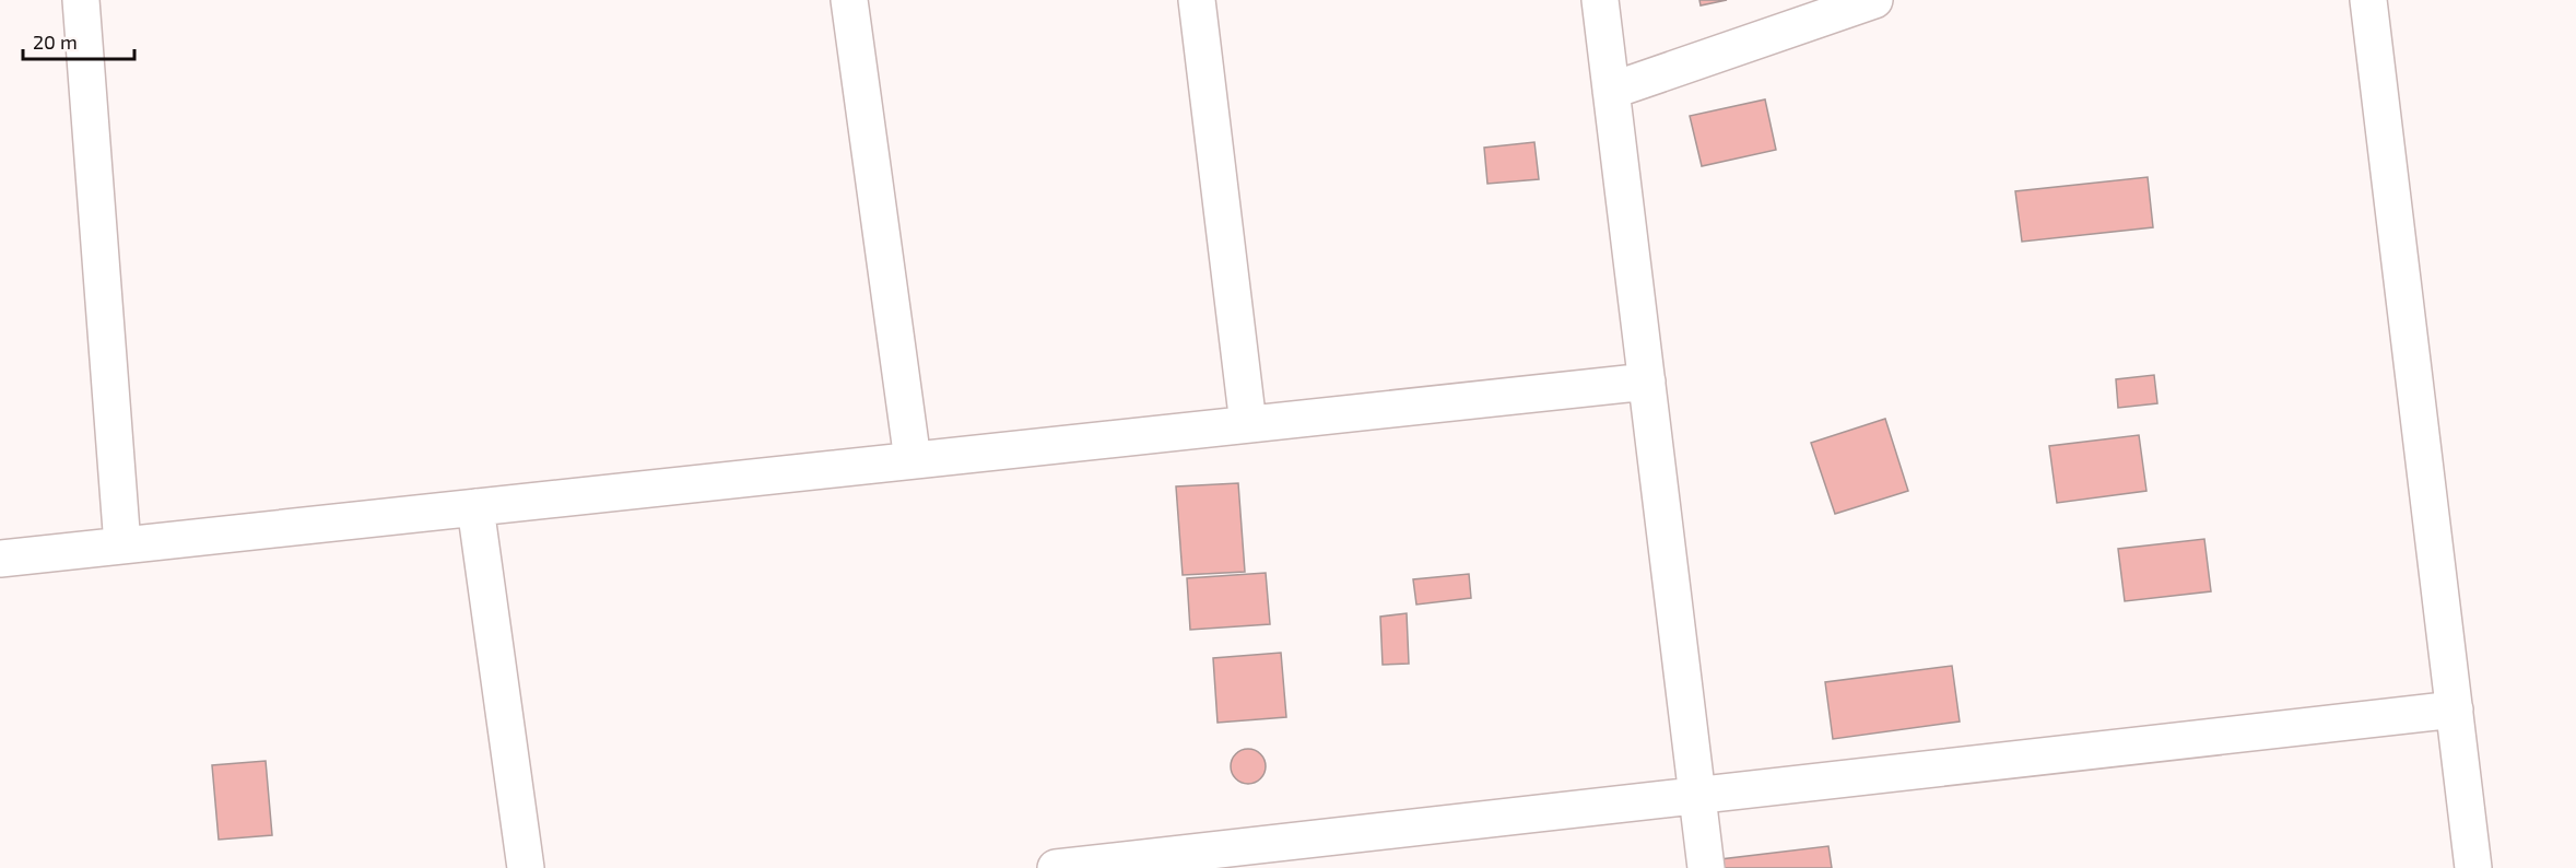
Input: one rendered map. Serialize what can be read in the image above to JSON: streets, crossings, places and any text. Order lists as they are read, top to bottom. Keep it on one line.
{"scale_bar":"20 m"}
